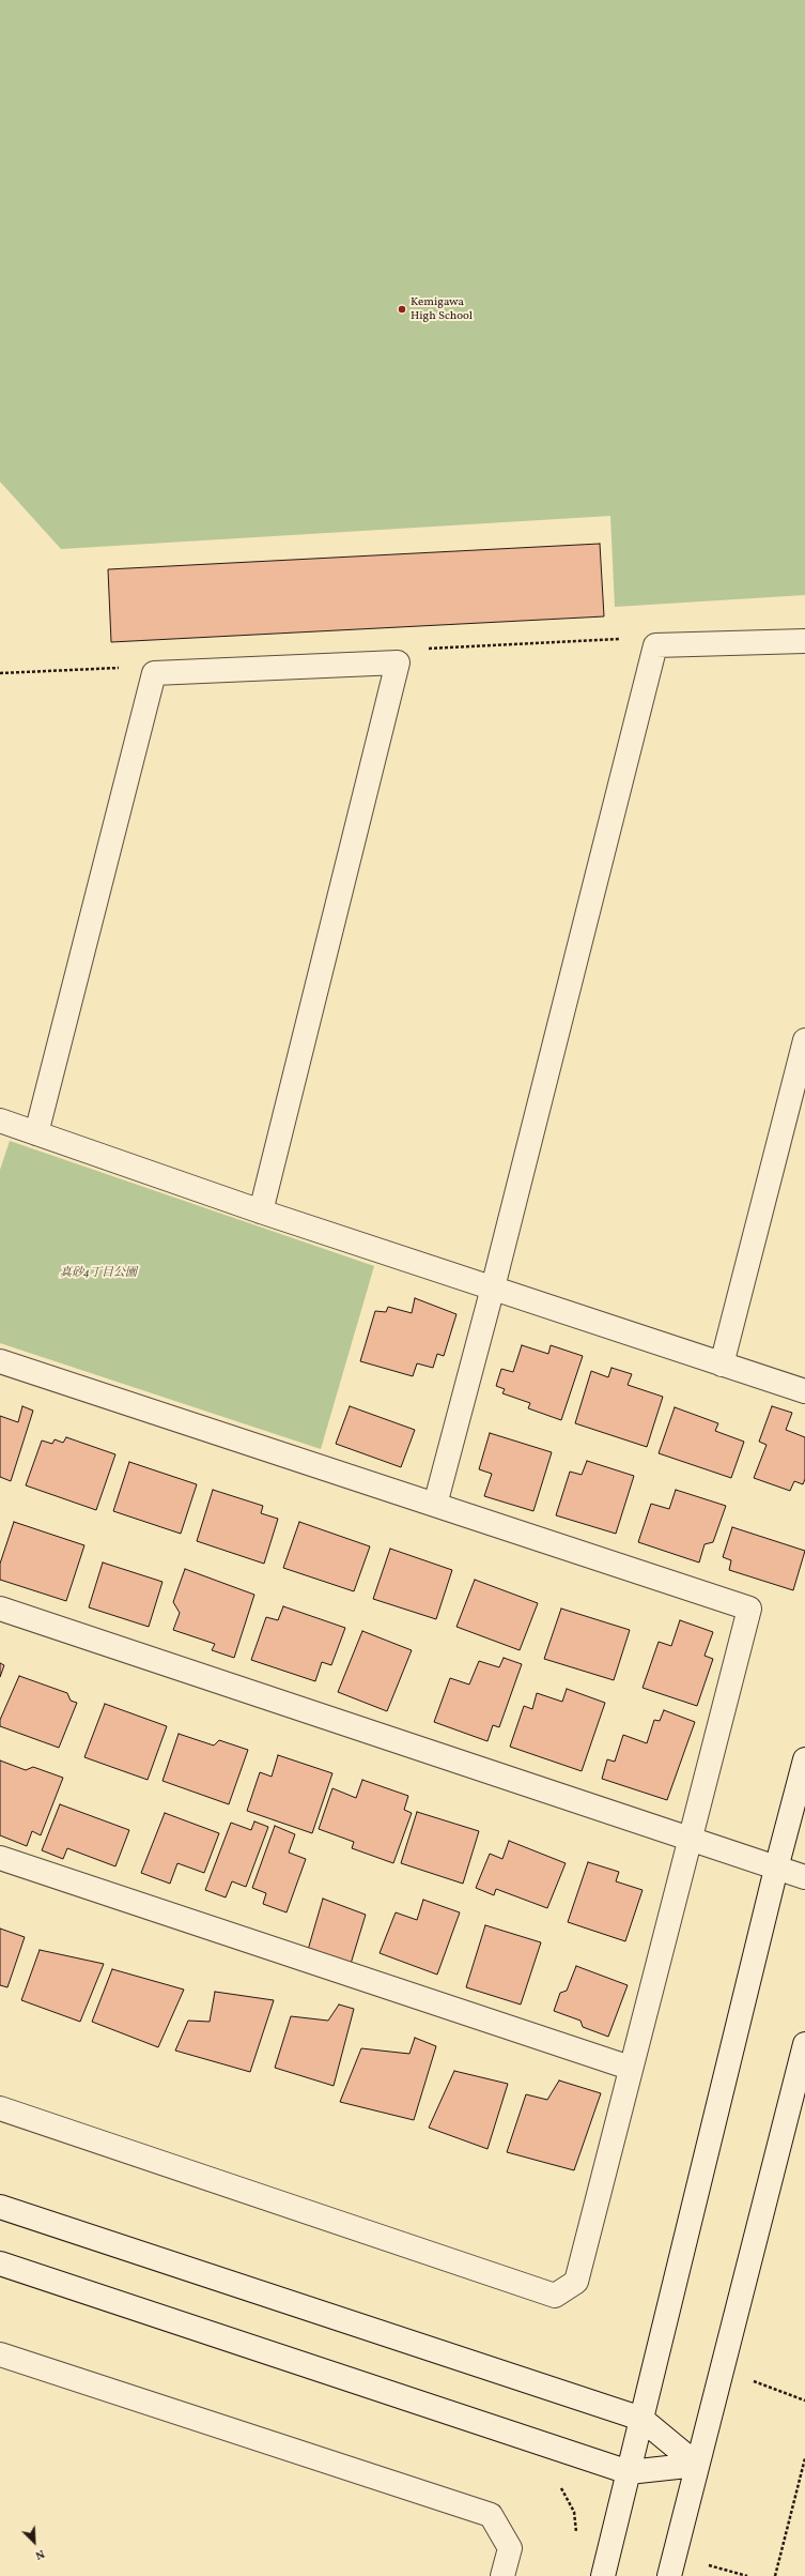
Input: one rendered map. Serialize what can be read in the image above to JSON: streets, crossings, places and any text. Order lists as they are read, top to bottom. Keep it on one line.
{"parks":["真砂4丁目公園"],"places":["Kemigawa High School"],"north":"bottom right"}
